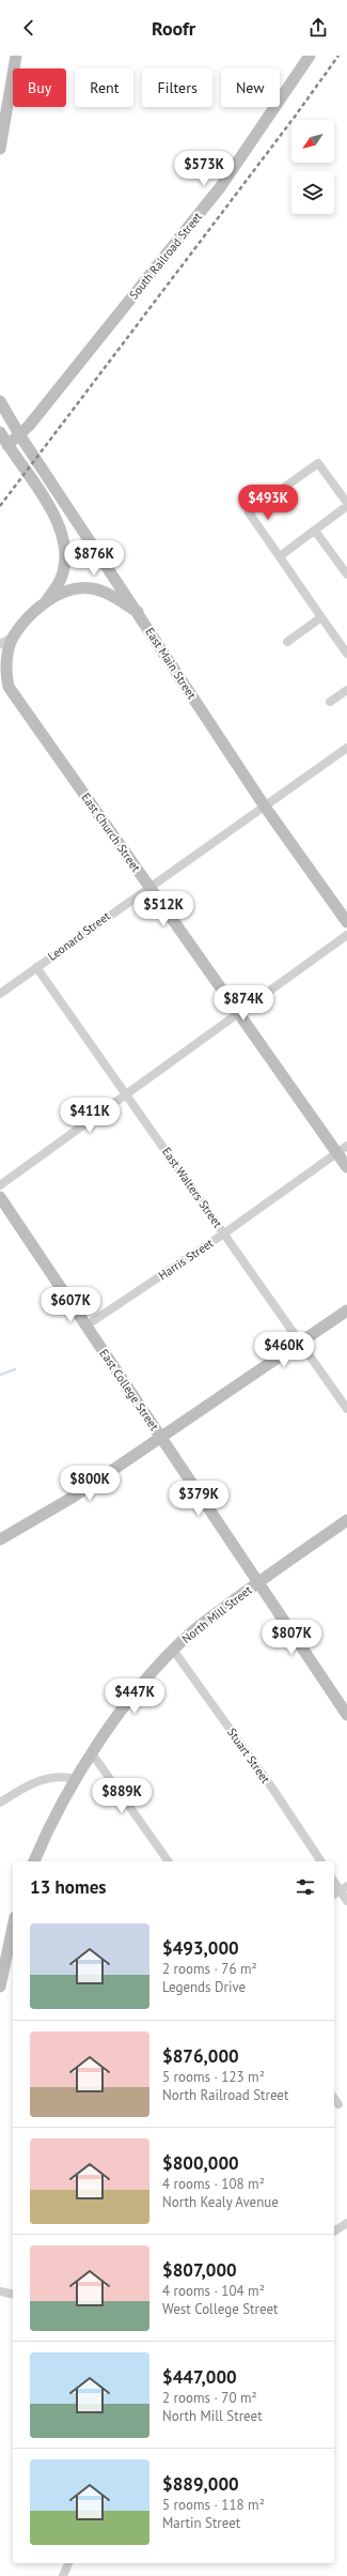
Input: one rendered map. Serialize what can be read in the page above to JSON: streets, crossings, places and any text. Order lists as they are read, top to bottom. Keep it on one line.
{"streets":{"main road":["South Railroad Street","East Main Street","East Church Street","East College Street","North Mill Street"],"street":["Leonard Street","East Walters Street","Harris Street","Stuart Street"]},"crossings":[["South Railroad Street","East Main Street"],["East Main Street","Leonard Street"],["East Church Street","Leonard Street"],["East Church Street","Harris Street"],["Leonard Street","East Walters Street"],["East Walters Street","Harris Street"],["Harris Street","East College Street"],["East College Street","North Mill Street"],["North Mill Street","Stuart Street"]],"north":"bottom left","page":{"header":"Roofr","chip":["Buy","Rent","Filters","New"],"price":["$573K","$493K","$876K","$512K","$874K","$411K","$607K","$460K","$800K","$379K","$807K","$447K","$889K"],"heading":"13 homes","list":[{"name":"$493,000","note":"2 rooms · 76 m² · Legends Drive"},{"name":"$876,000","note":"5 rooms · 123 m² · North Railroad Street"},{"name":"$800,000","note":"4 rooms · 108 m² · North Kealy Avenue"},{"name":"$807,000","note":"4 rooms · 104 m² · West College Street"},{"name":"$447,000","note":"2 rooms · 70 m² · North Mill Street"},{"name":"$889,000","note":"5 rooms · 118 m² · Martin Street"}]}}
